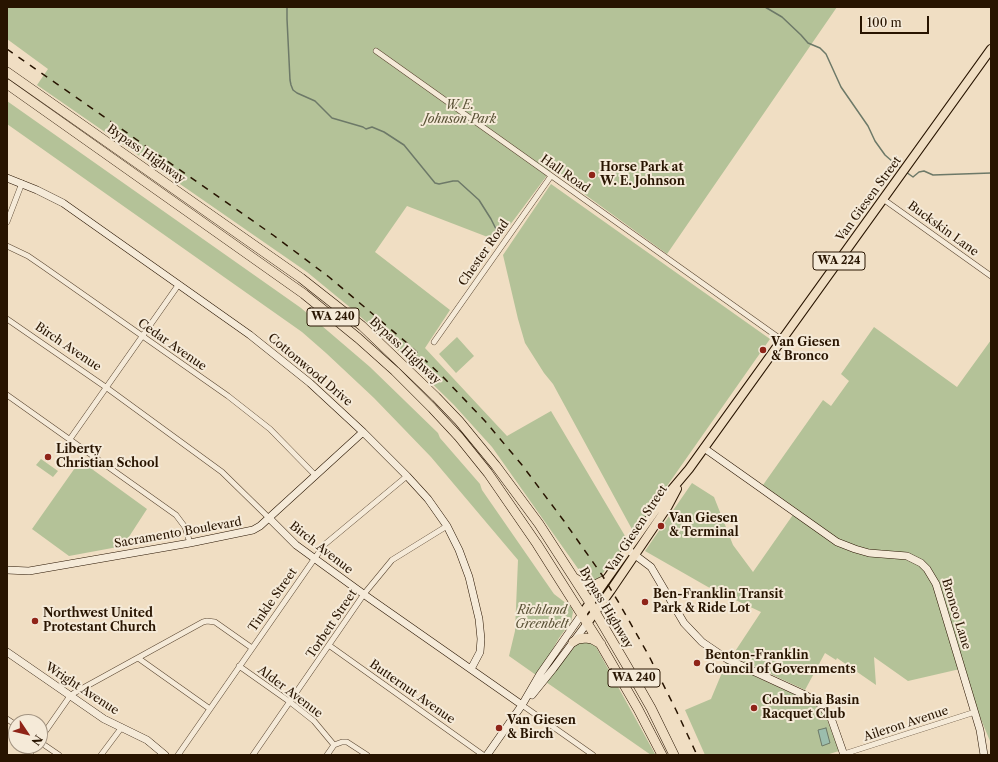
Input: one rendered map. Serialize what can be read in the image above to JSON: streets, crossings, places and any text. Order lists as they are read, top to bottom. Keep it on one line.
{"streets":{"highway":["Bypass Highway","WA 240"],"main road":["Van Giesen Street","WA 224"],"street":["Hall Road","Buckskin Lane","Chester Road","Cedar Avenue","Birch Avenue","Cottonwood Drive","Sacramento Boulevard","Tinkle Street","Bronco Lane","Torbett Street","Wright Avenue","Alder Avenue","Butternut Avenue","Aileron Avenue"]},"crossings":[["Bypass Highway","Van Giesen Street"],["Hall Road","Van Giesen Street"],["Hall Road","Chester Road"],["Van Giesen Street","Buckskin Lane"],["Van Giesen Street","Birch Avenue"],["Van Giesen Street","Bronco Lane"],["Cedar Avenue","Sacramento Boulevard"],["Birch Avenue","Cottonwood Drive"],["Birch Avenue","Sacramento Boulevard"],["Birch Avenue","Tinkle Street"],["Birch Avenue","Torbett Street"],["Cottonwood Drive","Sacramento Boulevard"],["Cottonwood Drive","Tinkle Street"],["Cottonwood Drive","Torbett Street"],["Tinkle Street","Alder Avenue"],["Bronco Lane","Aileron Avenue"],["Torbett Street","Alder Avenue"],["Torbett Street","Butternut Avenue"]],"parks":["W. E. Johnson Park","Richland Greenbelt"],"places":["Horse Park at W. E. Johnson","Van Giesen & Bronco","Liberty Christian School","Van Giesen & Terminal","Ben-Franklin Transit Park & Ride Lot","Northwest United Protestant Church","Benton-Franklin Council of Governments","Columbia Basin Racquet Club","Van Giesen & Birch"],"scale_bar":"100 m","north":"bottom right"}
